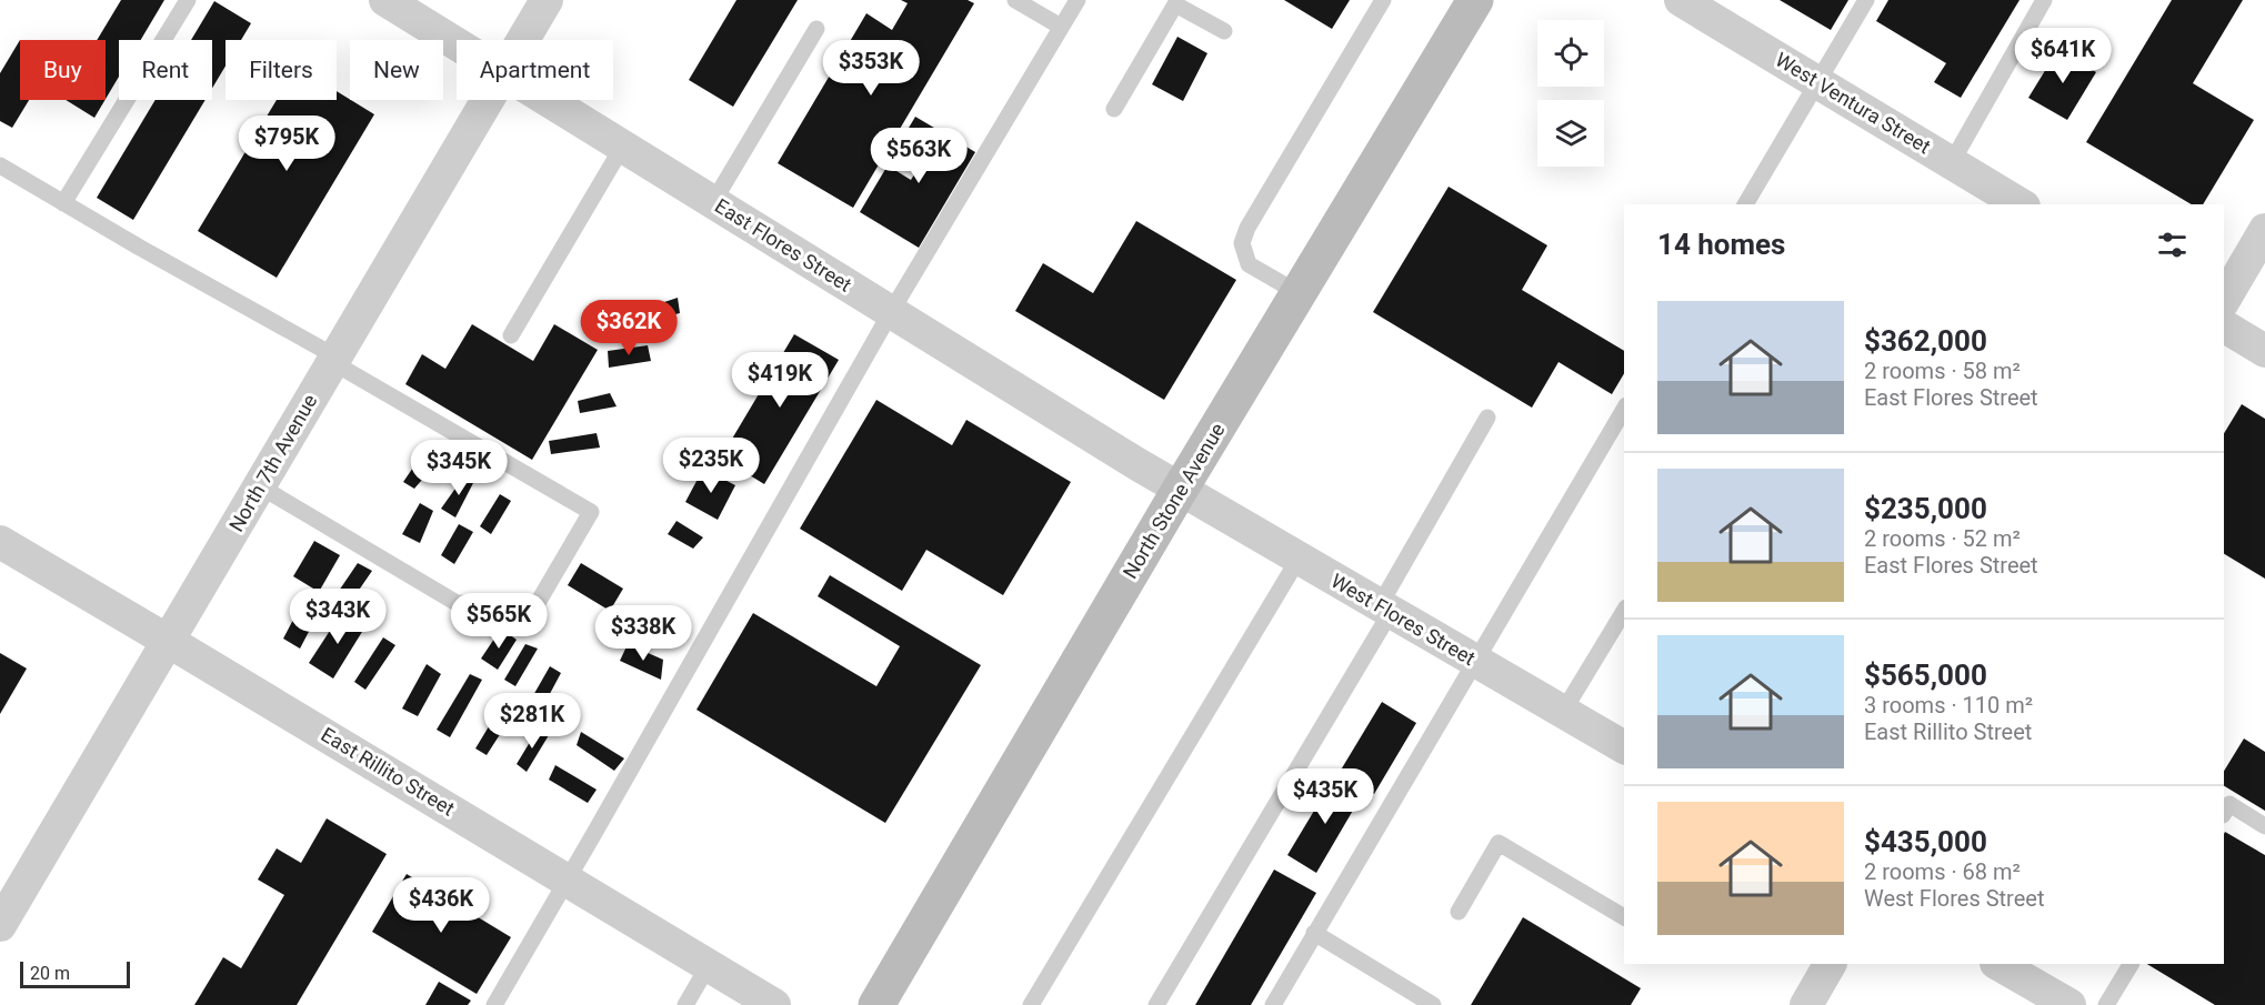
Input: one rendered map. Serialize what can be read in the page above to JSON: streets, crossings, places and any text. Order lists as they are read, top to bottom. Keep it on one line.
{"streets":{"main road":["North Stone Avenue"],"street":["West Ventura Street","East Flores Street","North 7th Avenue","West Flores Street","East Rillito Street"]},"crossings":[["East Flores Street","North Stone Avenue"],["East Flores Street","West Flores Street"],["North 7th Avenue","East Rillito Street"],["North Stone Avenue","West Flores Street"]],"scale_bar":"20 m","page":{"price":["$641K","$353K","$795K","$563K","$362K","$419K","$235K","$345K","$343K","$565K","$338K","$281K","$435K","$436K"],"chip":["Buy","Rent","Filters","New","Apartment"],"heading":"14 homes","list":[{"name":"$362,000","note":"2 rooms · 58 m² · East Flores Street"},{"name":"$235,000","note":"2 rooms · 52 m² · East Flores Street"},{"name":"$565,000","note":"3 rooms · 110 m² · East Rillito Street"},{"name":"$435,000","note":"2 rooms · 68 m² · West Flores Street"}],"scale":"20 m"}}
